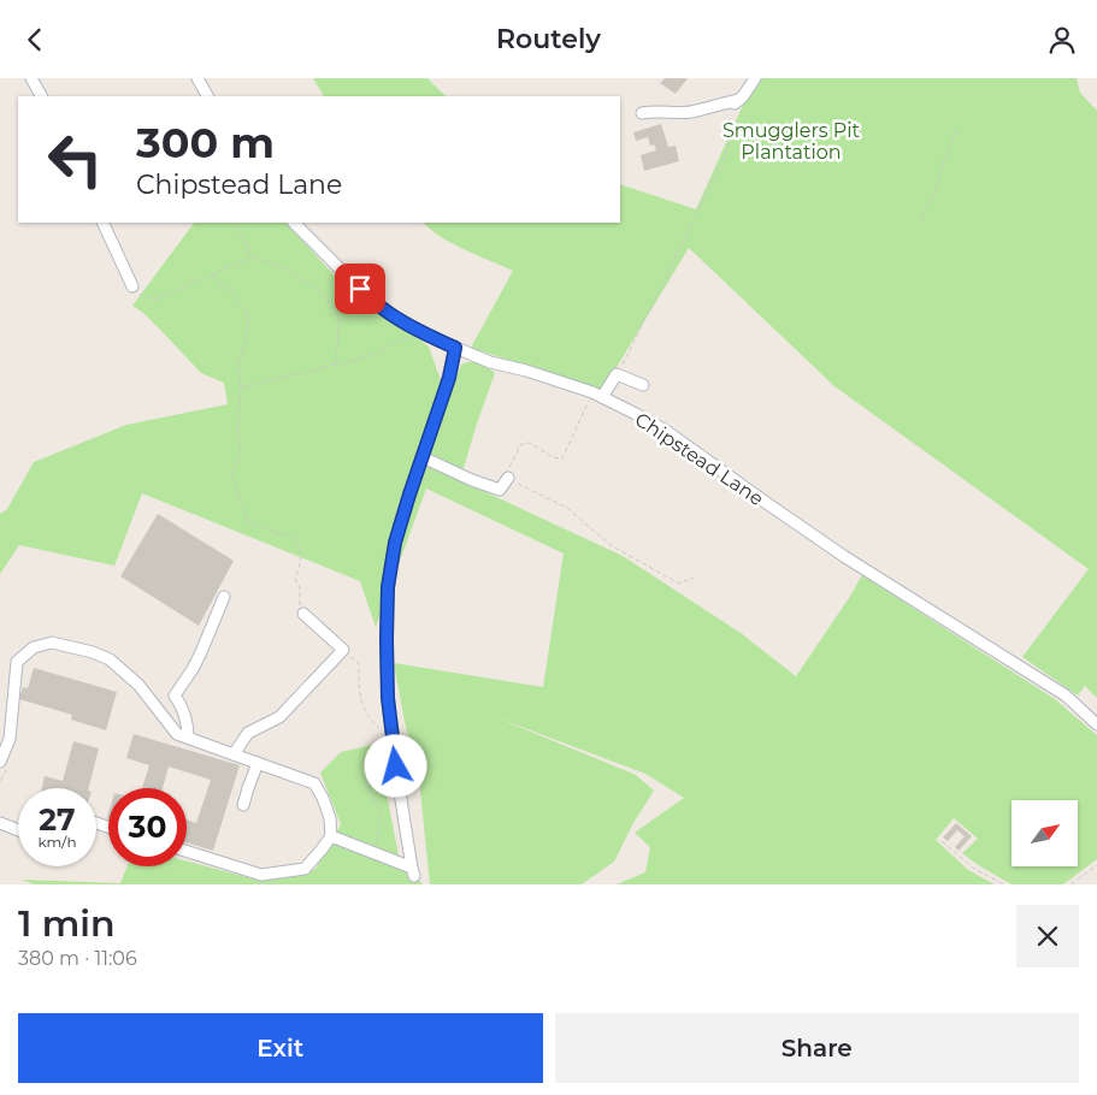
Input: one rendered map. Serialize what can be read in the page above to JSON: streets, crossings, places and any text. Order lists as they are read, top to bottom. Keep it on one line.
{"streets":{"street":["Chipstead Lane"]},"parks":["Smugglers Pit Plantation"],"north":"top right","page":{"header":"Routely","turn":["300 m","Chipstead Lane"],"speed":"27 km/h","limit":"30","heading":["1 min","380 m · 11:06"],"buttons":["Exit","Share"]}}
